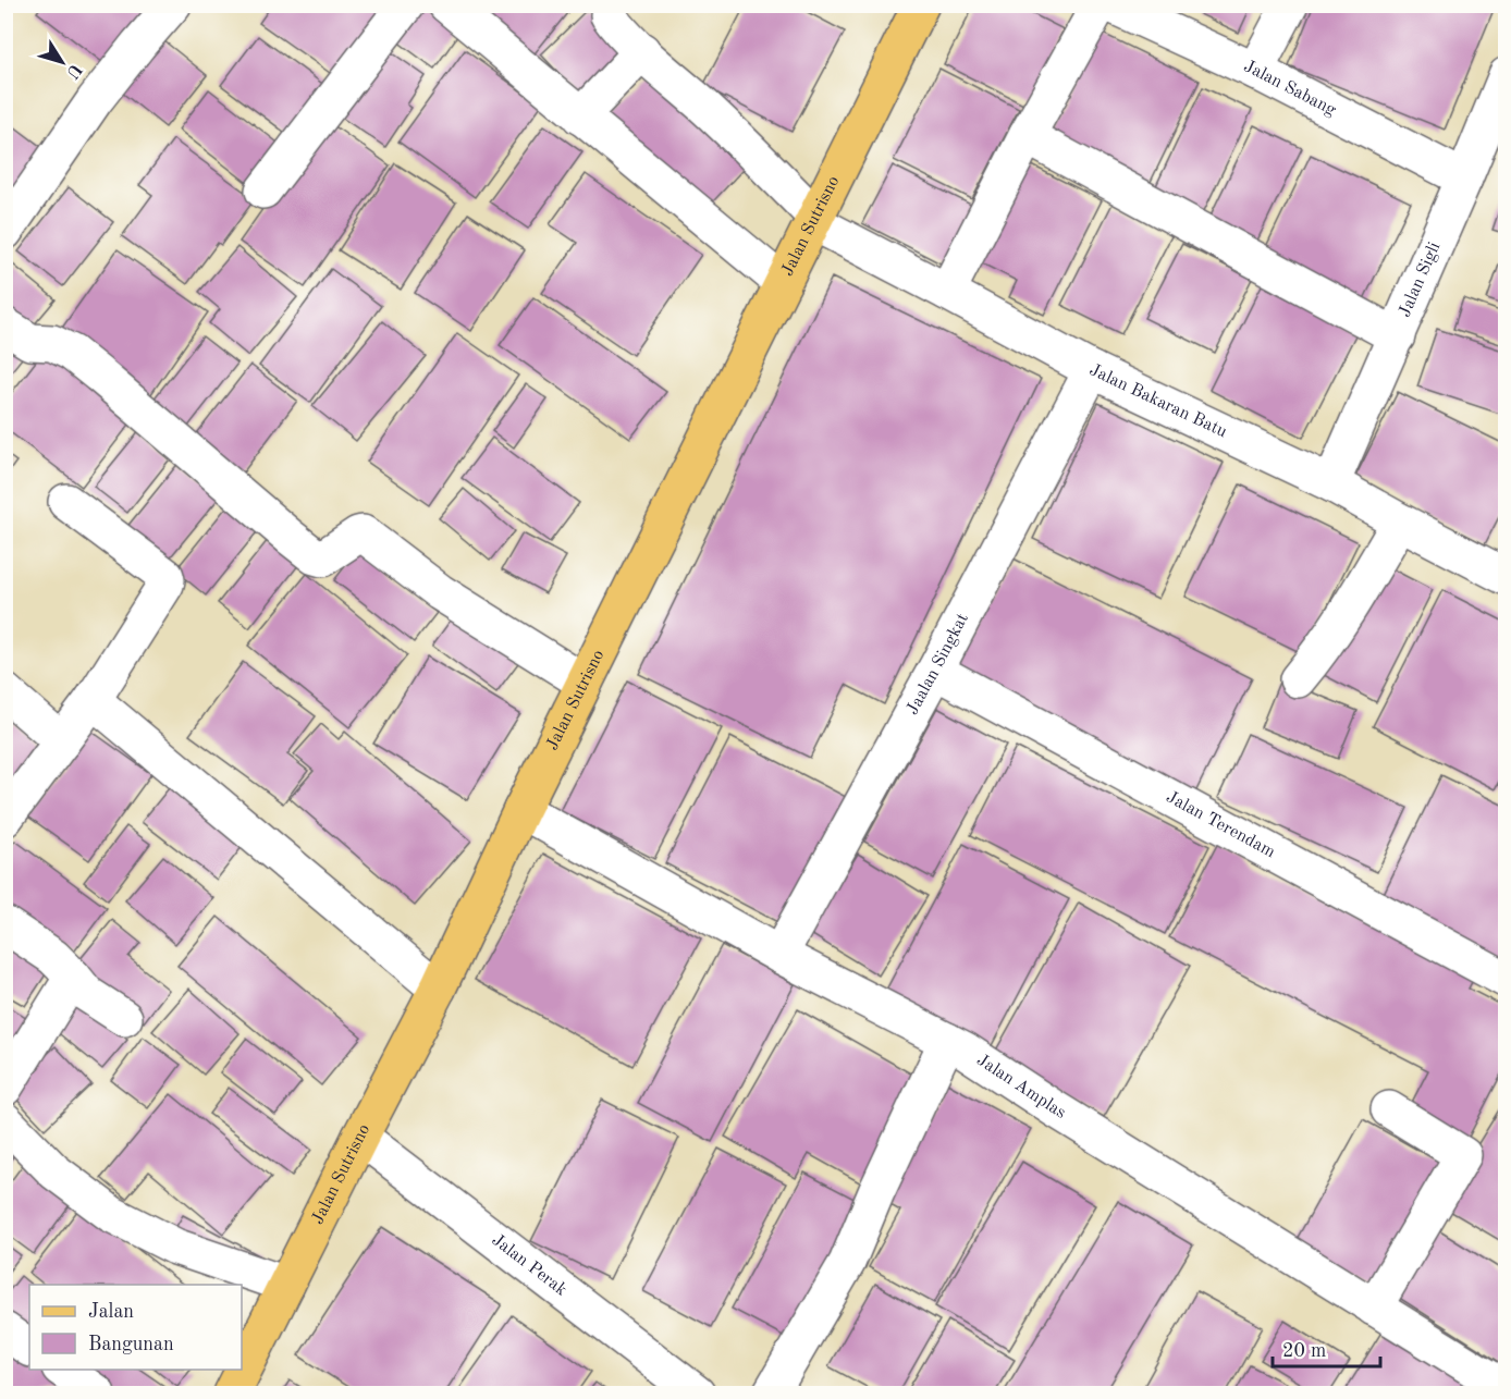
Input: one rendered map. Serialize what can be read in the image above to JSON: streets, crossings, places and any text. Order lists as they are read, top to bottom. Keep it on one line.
{"streets":{"main road":["Jalan Sutrisno"],"street":["Jalan Sabang","Jalan Sigli","Jalan Bakaran Batu","Jaalan Singkat","Jalan Terendam","Jalan Amplas","Jalan Perak"]},"crossings":[["Jalan Sabang","Jalan Sigli"],["Jalan Sutrisno","Jalan Bakaran Batu"],["Jalan Sutrisno","Jalan Amplas"],["Jalan Sutrisno","Jalan Perak"],["Jalan Sigli","Jalan Bakaran Batu"],["Jalan Bakaran Batu","Jaalan Singkat"],["Jaalan Singkat","Jalan Terendam"],["Jaalan Singkat","Jalan Amplas"]],"legend":["Jalan","Bangunan"],"scale_bar":"20 m","north":"bottom right"}
